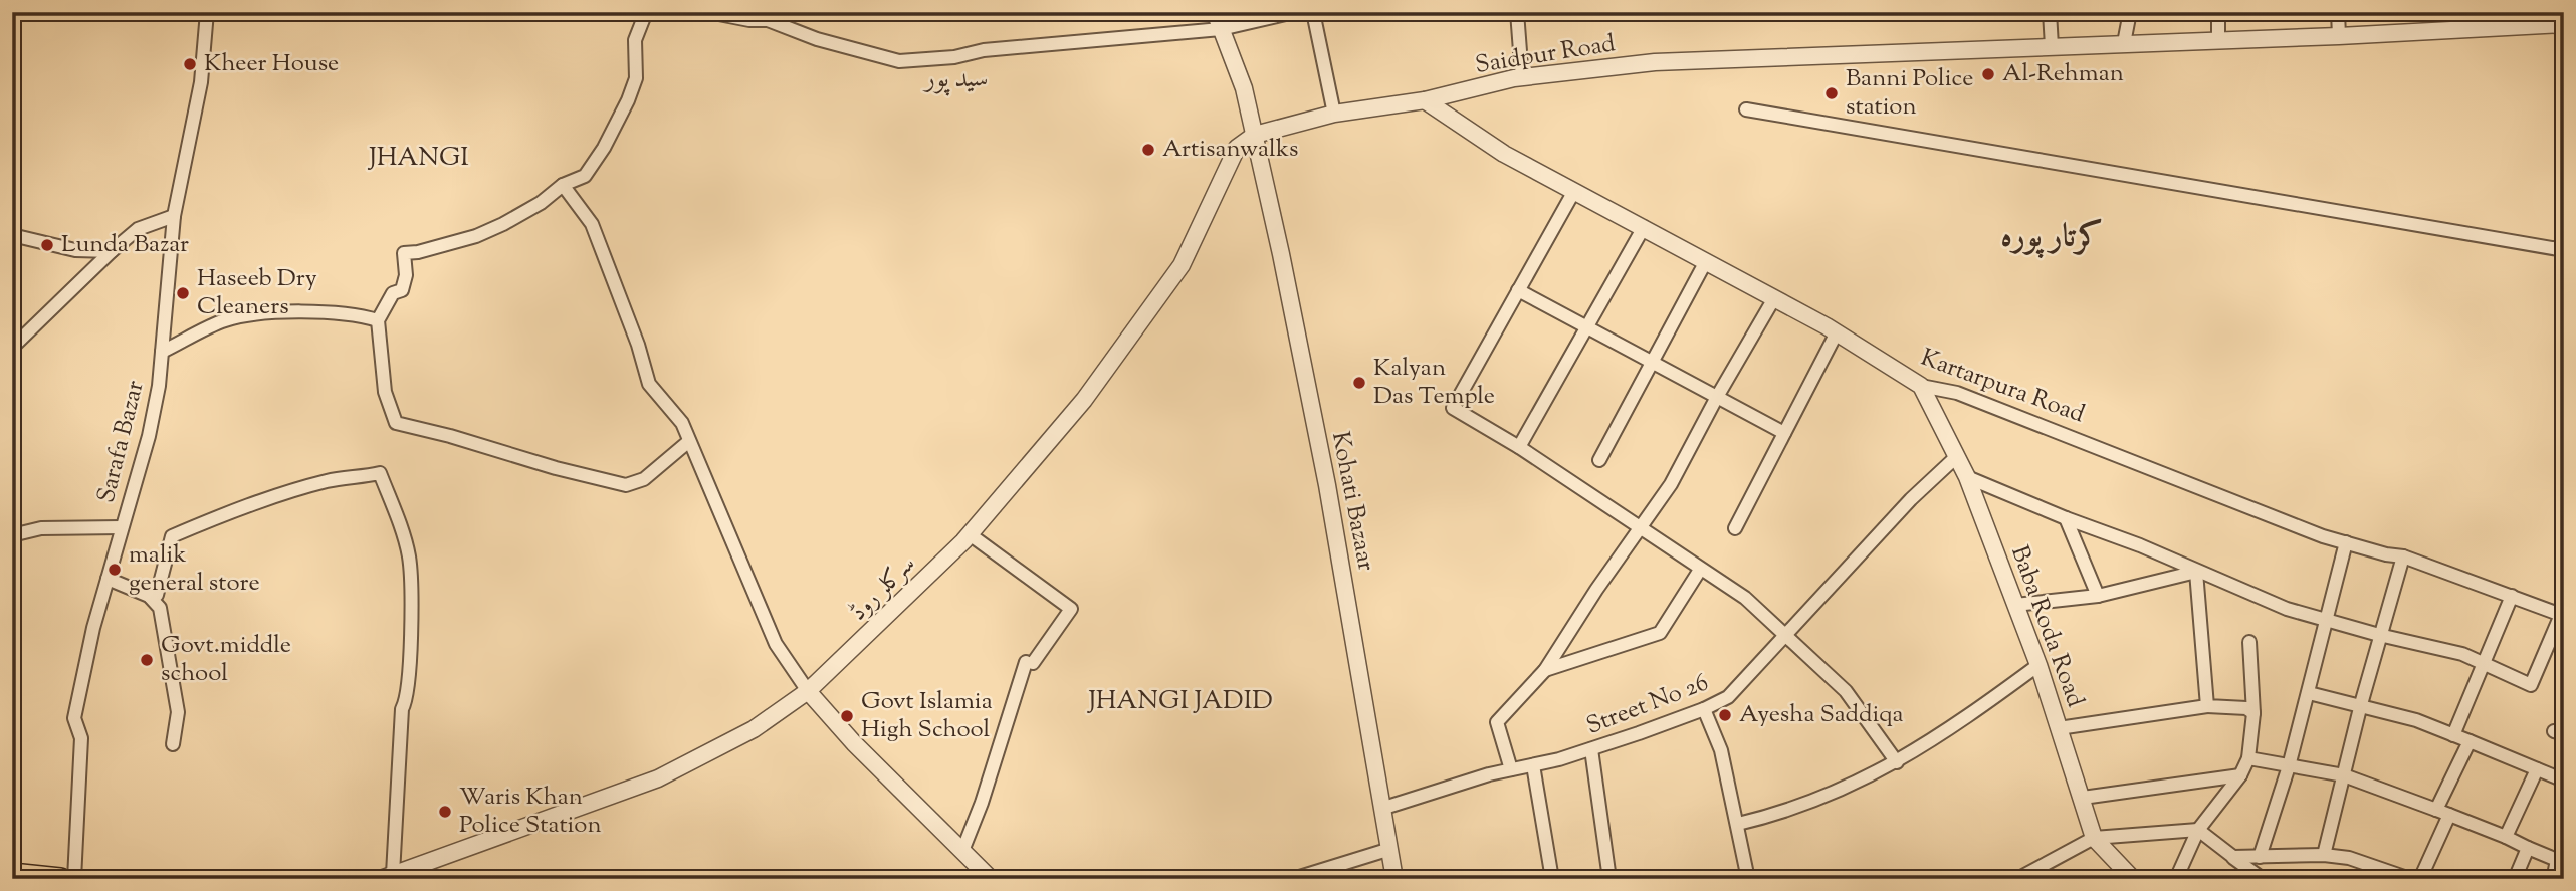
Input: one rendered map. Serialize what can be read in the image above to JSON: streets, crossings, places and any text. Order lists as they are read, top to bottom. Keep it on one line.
{"streets":{"street":["Saidpur Road","Kartarpura Road","Sarafa Bazar","Kohati Bazaar","سرکلر روڈ","Baba Roda Road","Street No 26"]},"crossings":[["Saidpur Road","Kartarpura Road"],["Saidpur Road","Kohati Bazaar"],["Saidpur Road","سرکلر روڈ"],["Kartarpura Road","Baba Roda Road"],["Kohati Bazaar","سرکلر روڈ"],["Kohati Bazaar","Street No 26"],["Baba Roda Road","Street No 26"]],"districts":["سید پور","JHANGI","کرتار پورہ","JHANGI JADID"],"places":["Kheer House","Al-Rehman","Banni Police station","Artisanwalks","Lunda Bazar","Haseeb Dry Cleaners","Kalyan Das Temple","malik general store","Govt.middle school","Ayesha Saddiqa","Govt Islamia High School","Waris Khan Police Station"]}
